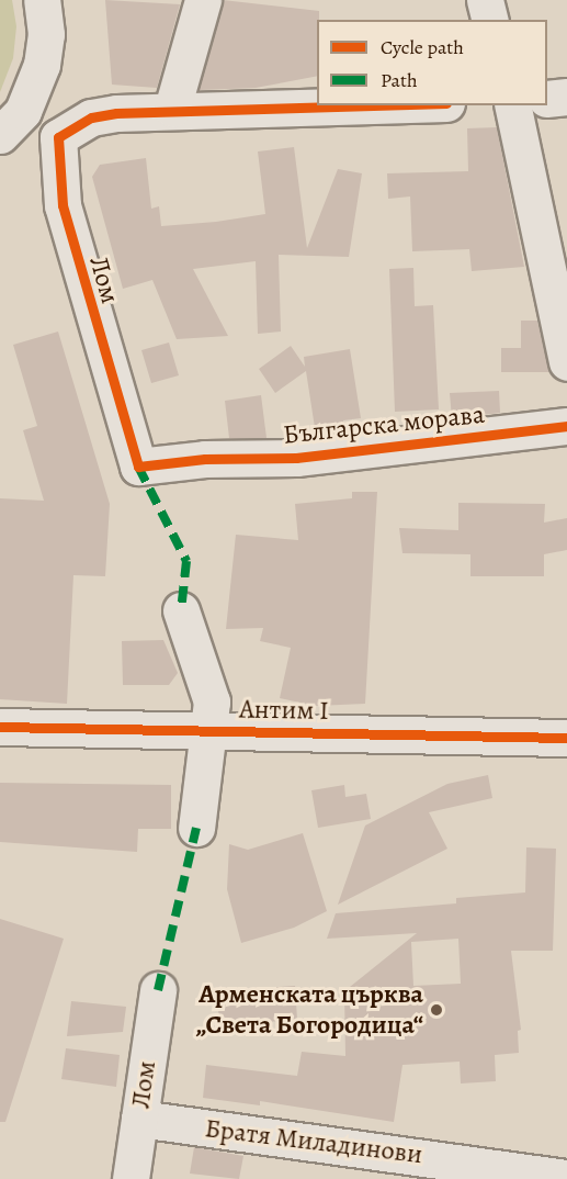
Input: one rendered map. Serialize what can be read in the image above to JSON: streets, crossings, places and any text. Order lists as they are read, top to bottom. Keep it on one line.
{"streets":{"street":["Лом","Българска морава","Антим I","Братя Миладинови"]},"crossings":[["Лом","Българска морава"],["Лом","Братя Миладинови"]],"places":["Арменската църква „Света Богородица“"],"legend":["Cycle path","Path"]}
